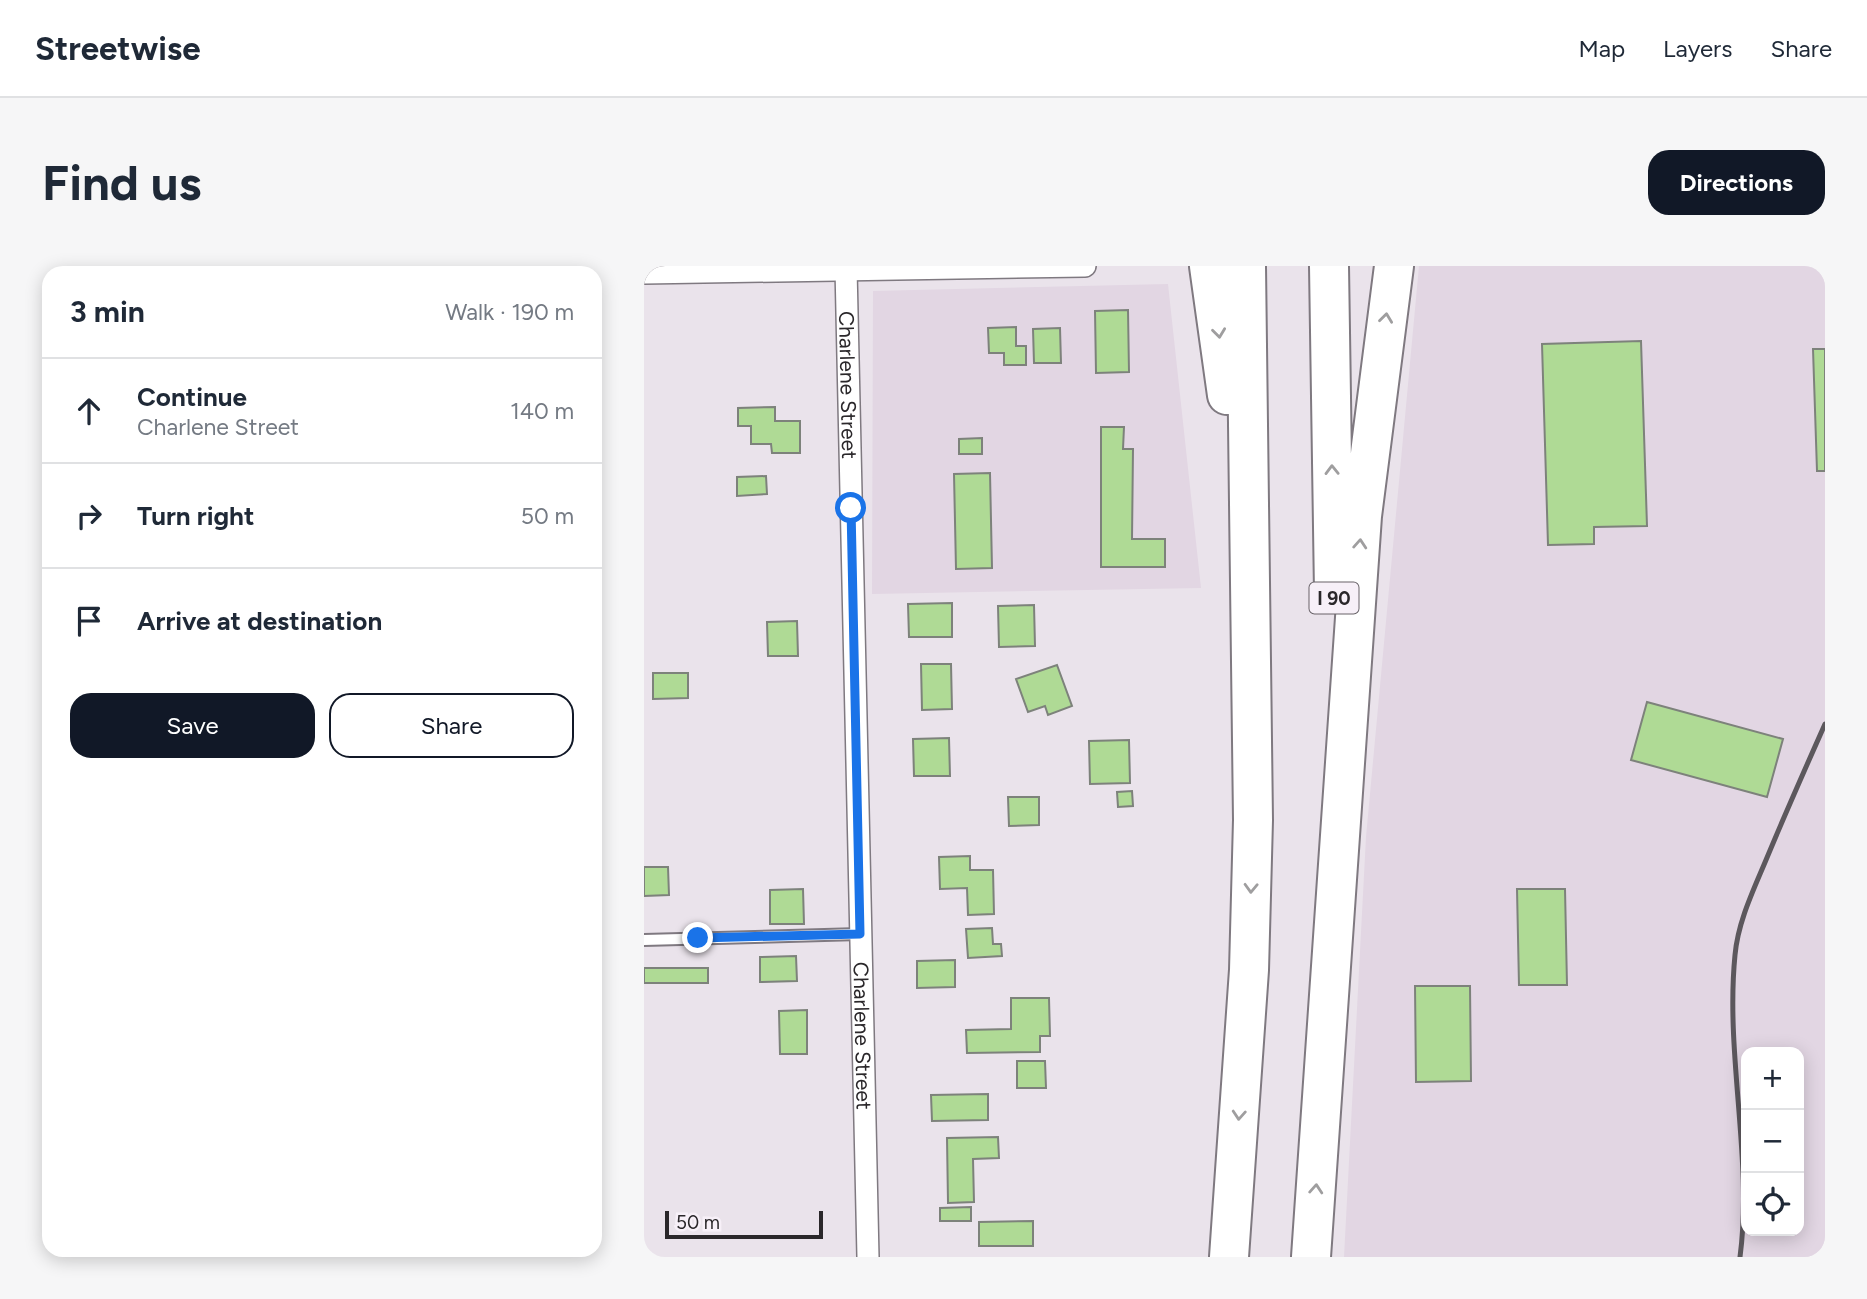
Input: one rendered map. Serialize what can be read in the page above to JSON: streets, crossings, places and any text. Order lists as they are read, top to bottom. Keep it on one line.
{"streets":{"highway":["I 90"],"street":["Charlene Street"]},"scale_bar":"50 m","page":{"header":"Streetwise","nav":["Map","Layers","Share"],"buttons":["Directions",["Save","Share"]],"title":"Find us","heading":["3 min","Walk · 190 m"],"list":[["Continue","Charlene Street","140 m"],["Turn right","50 m"],"Arrive at destination"],"map_buttons":["+","−"],"scale":"50 m"}}
